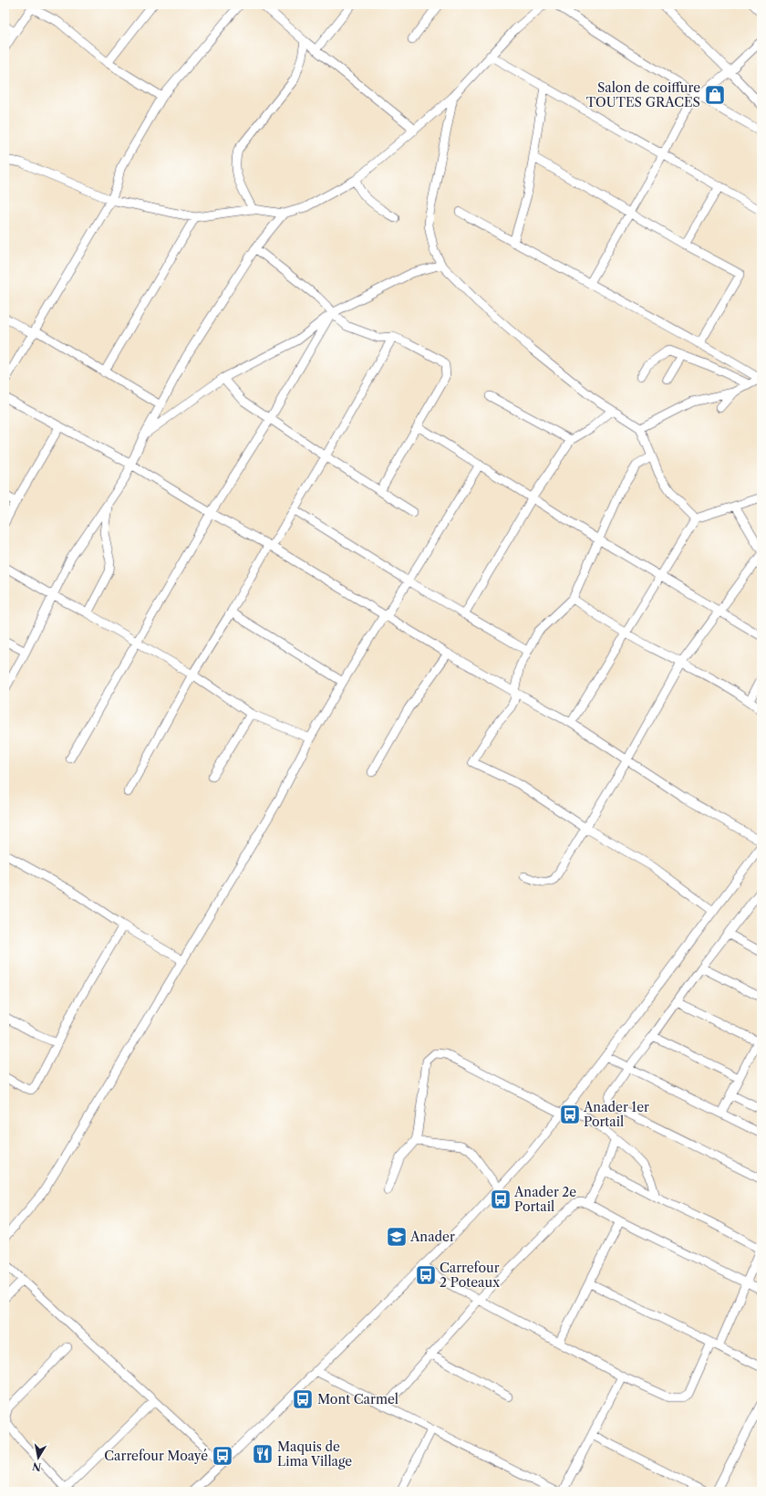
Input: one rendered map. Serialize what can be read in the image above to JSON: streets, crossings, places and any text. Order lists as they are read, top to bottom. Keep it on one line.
{"places":{"shop":["Salon de coiffure TOUTES GRACES"],"bus stop":["Anader 1er Portail","Anader 2e Portail","Carrefour 2 Poteaux","Mont Carmel","Carrefour Moayé"],"school or university":["Anader"],"restaurant":["Maquis de Lima Village"]},"north":"bottom"}
